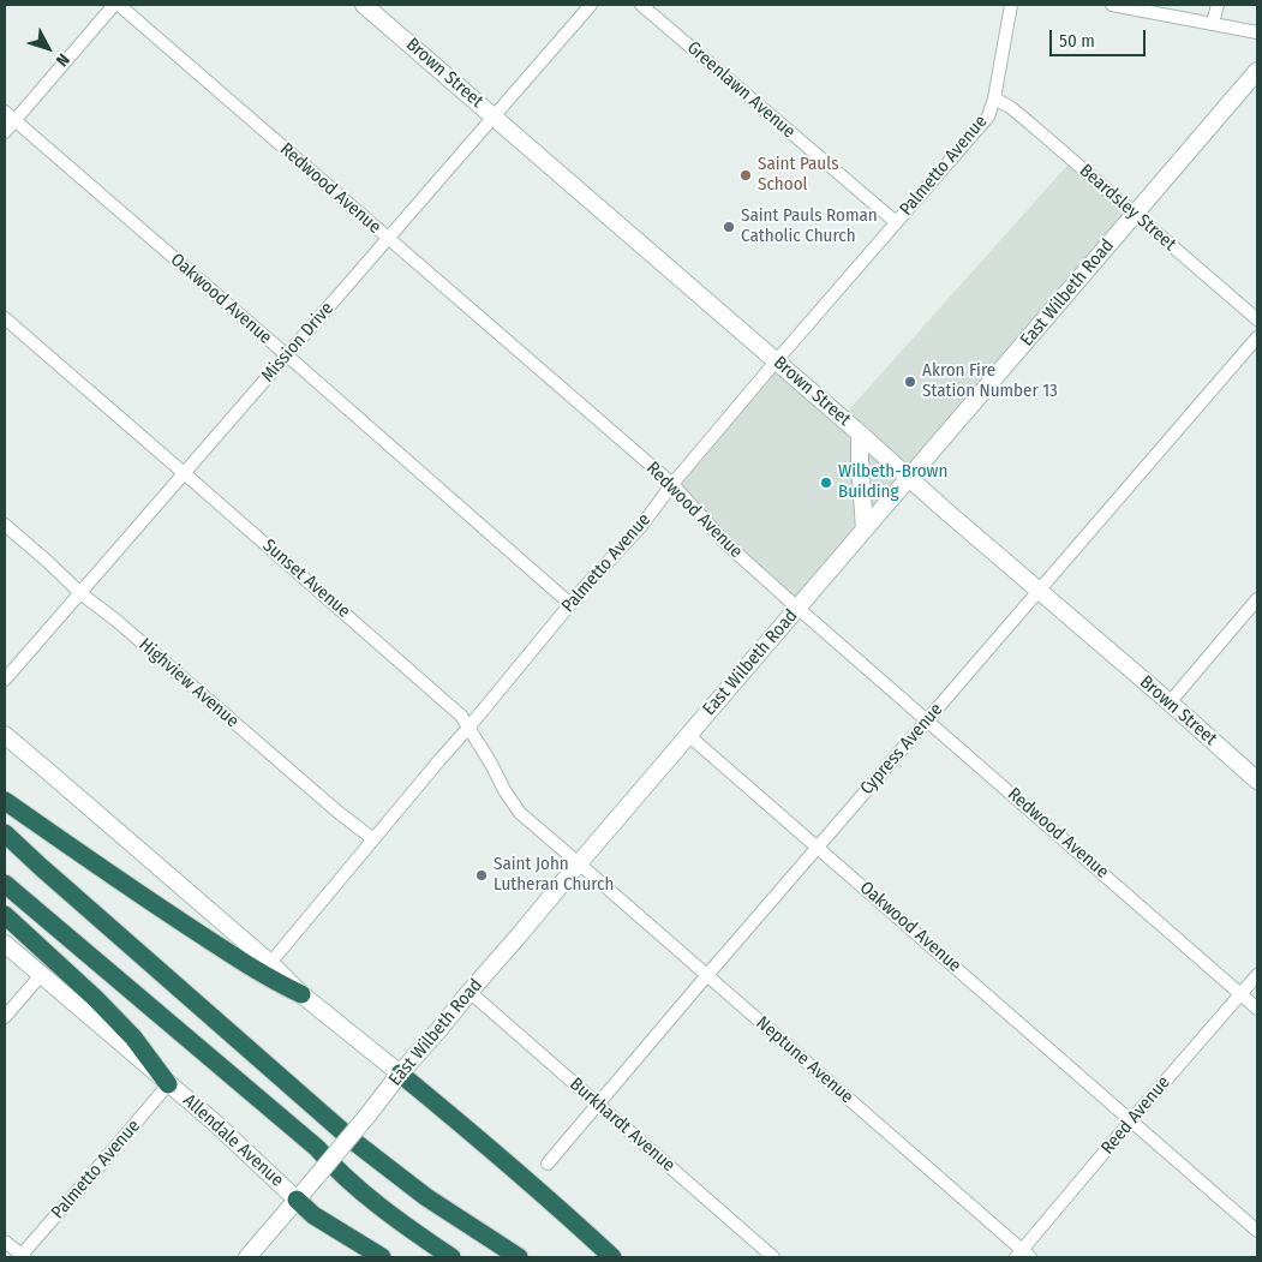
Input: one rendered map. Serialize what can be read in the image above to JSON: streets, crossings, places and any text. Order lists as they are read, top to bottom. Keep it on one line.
{"streets":{"main road":["Brown Street","East Wilbeth Road","Allendale Avenue"],"street":["Greenlawn Avenue","Palmetto Avenue","Redwood Avenue","Beardsley Street","Oakwood Avenue","Mission Drive","Sunset Avenue","Highview Avenue","Cypress Avenue","Neptune Avenue","Reed Avenue","Burkhardt Avenue"]},"crossings":[["Brown Street","Palmetto Avenue"],["Brown Street","East Wilbeth Road"],["Brown Street","Mission Drive"],["Brown Street","Cypress Avenue"],["Greenlawn Avenue","Palmetto Avenue"],["Palmetto Avenue","Redwood Avenue"],["Palmetto Avenue","Beardsley Street"],["Palmetto Avenue","Oakwood Avenue"],["Palmetto Avenue","Sunset Avenue"],["Palmetto Avenue","Highview Avenue"],["Palmetto Avenue","Allendale Avenue"],["Redwood Avenue","East Wilbeth Road"],["Redwood Avenue","Mission Drive"],["Redwood Avenue","Cypress Avenue"],["Redwood Avenue","Reed Avenue"],["Beardsley Street","East Wilbeth Road"],["East Wilbeth Road","Oakwood Avenue"],["East Wilbeth Road","Sunset Avenue"],["East Wilbeth Road","Neptune Avenue"],["East Wilbeth Road","Burkhardt Avenue"],["East Wilbeth Road","Allendale Avenue"],["Oakwood Avenue","Mission Drive"],["Oakwood Avenue","Cypress Avenue"],["Oakwood Avenue","Reed Avenue"],["Mission Drive","Sunset Avenue"],["Mission Drive","Highview Avenue"],["Sunset Avenue","Neptune Avenue"],["Cypress Avenue","Neptune Avenue"],["Cypress Avenue","Burkhardt Avenue"],["Neptune Avenue","Reed Avenue"]],"places":["Saint Pauls School","Saint Pauls Roman Catholic Church","Akron Fire Station Number 13","Wilbeth-Brown Building","Saint John Lutheran Church"],"scale_bar":"50 m","north":"bottom right"}
